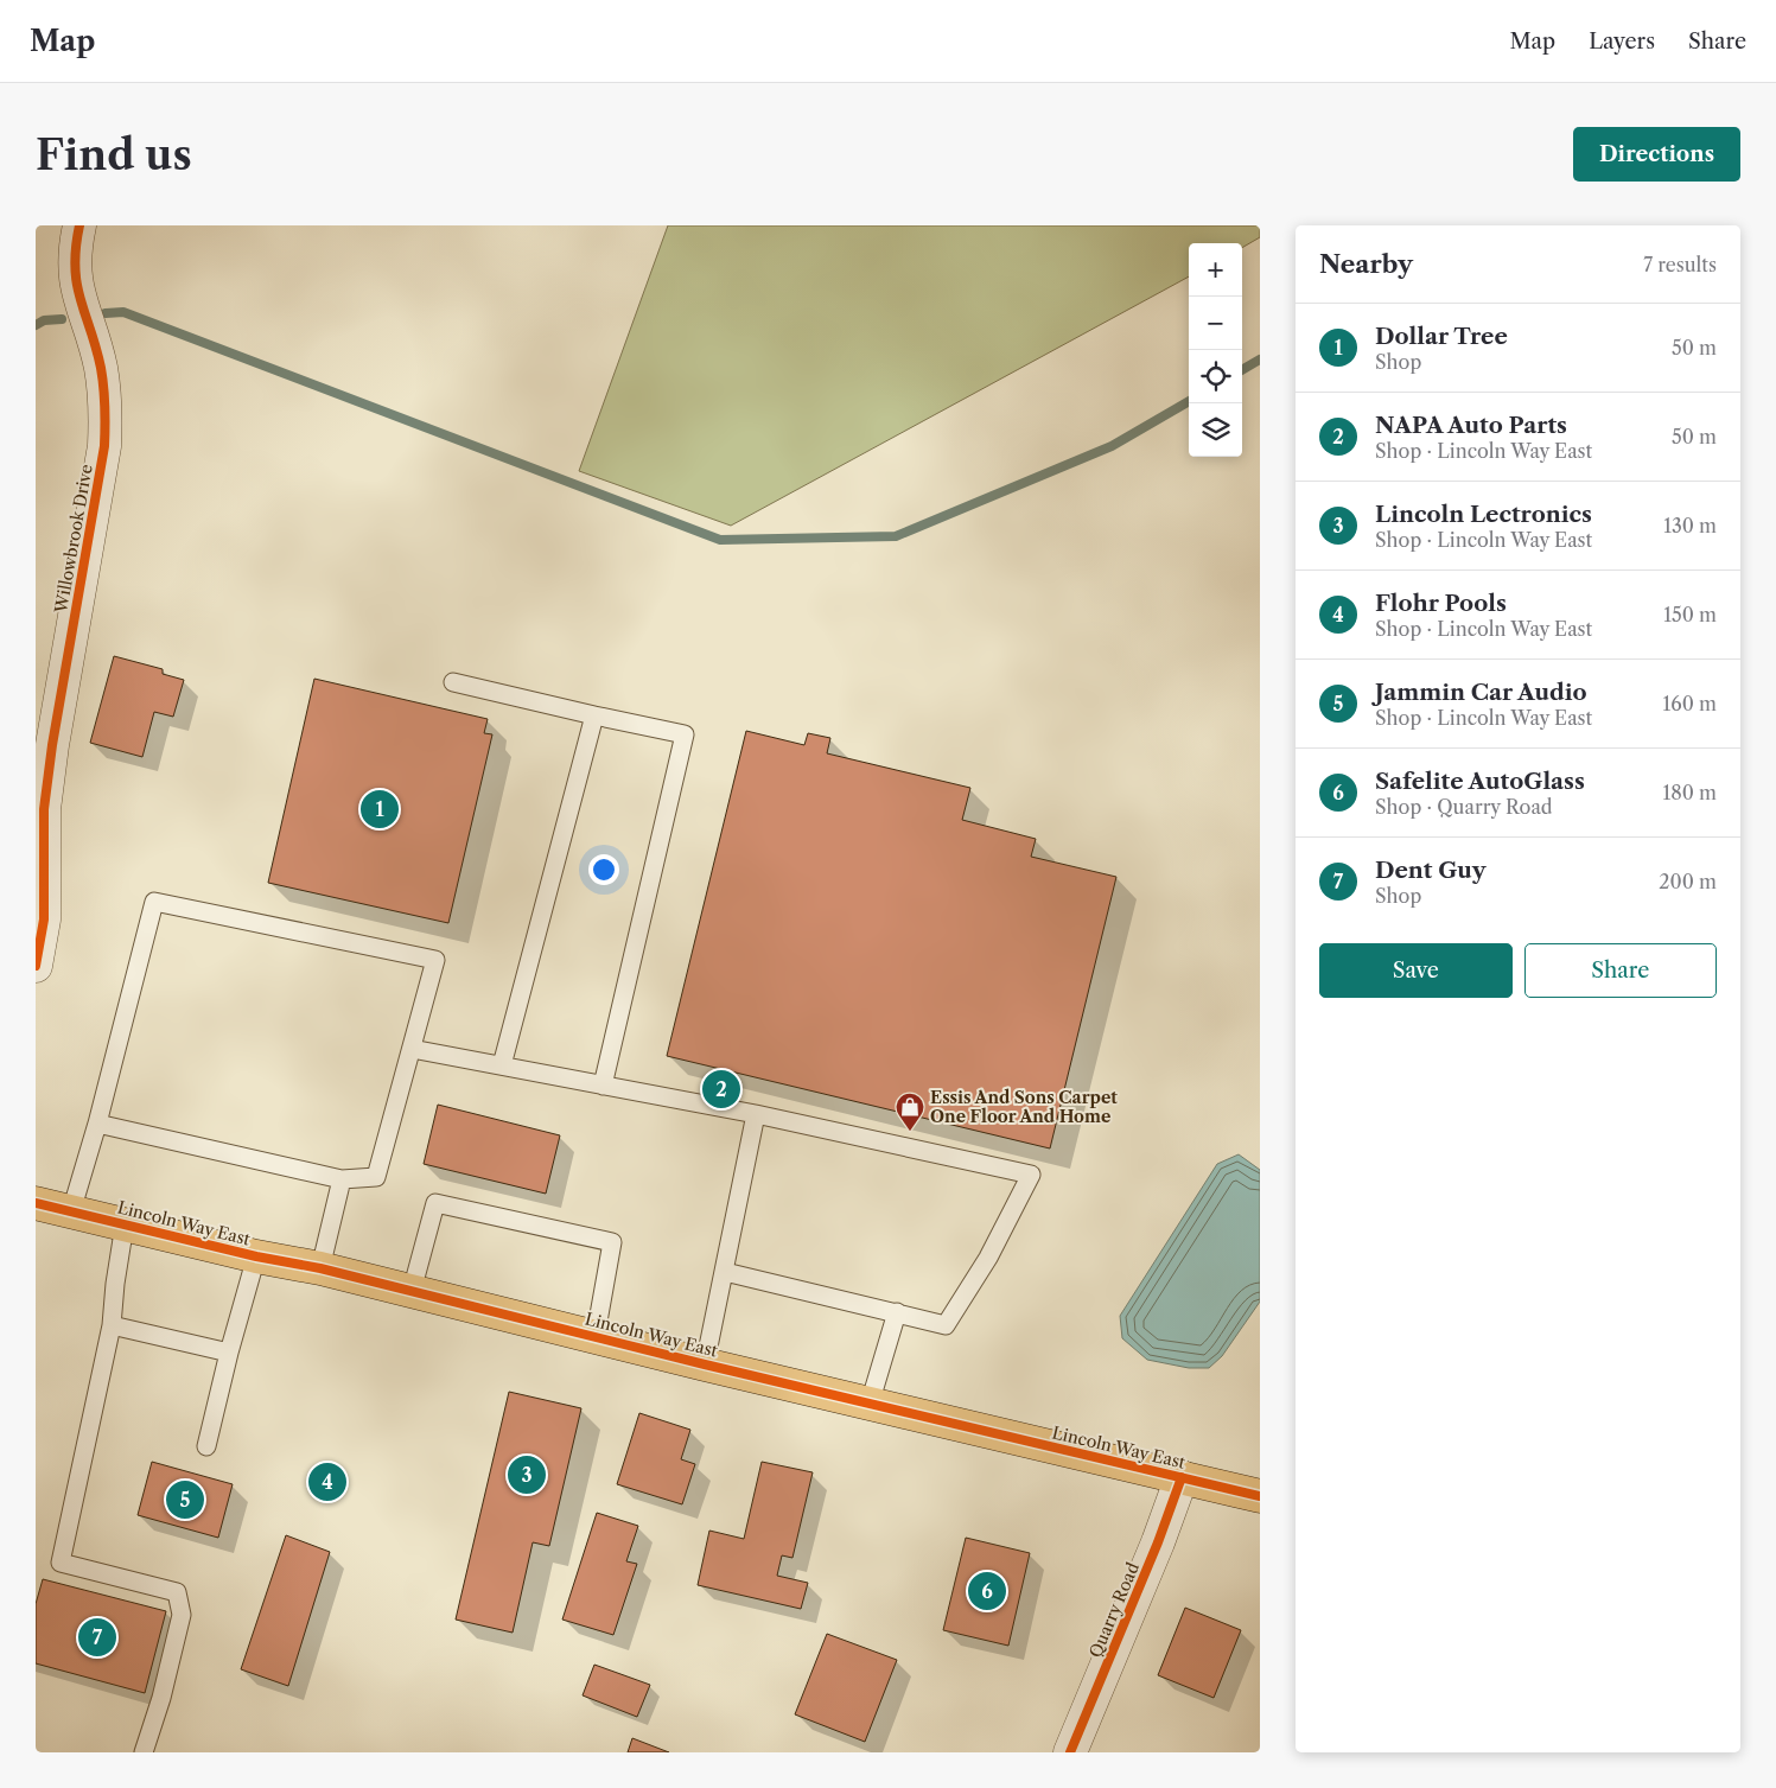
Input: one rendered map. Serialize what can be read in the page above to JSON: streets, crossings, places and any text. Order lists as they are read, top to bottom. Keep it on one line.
{"streets":{"highway":["Lincoln Way East"],"street":["Willowbrook Drive","Quarry Road"]},"crossings":[["Lincoln Way East","Quarry Road"]],"places":{"shop":["Essis And Sons Carpet One Floor And Home"]},"page":{"header":"Map","nav":["Map","Layers","Share"],"buttons":["Directions",["Save","Share"]],"title":"Find us","heading":["Nearby","7 results"],"map_buttons":["+","−"],"list":[{"mark":"1","name":"Dollar Tree","note":"Shop","value":"50 m"},{"mark":"2","name":"NAPA Auto Parts","note":"Shop · Lincoln Way East","value":"50 m"},{"mark":"3","name":"Lincoln Lectronics","note":"Shop · Lincoln Way East","value":"130 m"},{"mark":"4","name":"Flohr Pools","note":"Shop · Lincoln Way East","value":"150 m"},{"mark":"5","name":"Jammin Car Audio","note":"Shop · Lincoln Way East","value":"160 m"},{"mark":"6","name":"Safelite AutoGlass","note":"Shop · Quarry Road","value":"180 m"},{"mark":"7","name":"Dent Guy","note":"Shop","value":"200 m"}],"pins":["1","2","3","4","5","6","7"]}}
